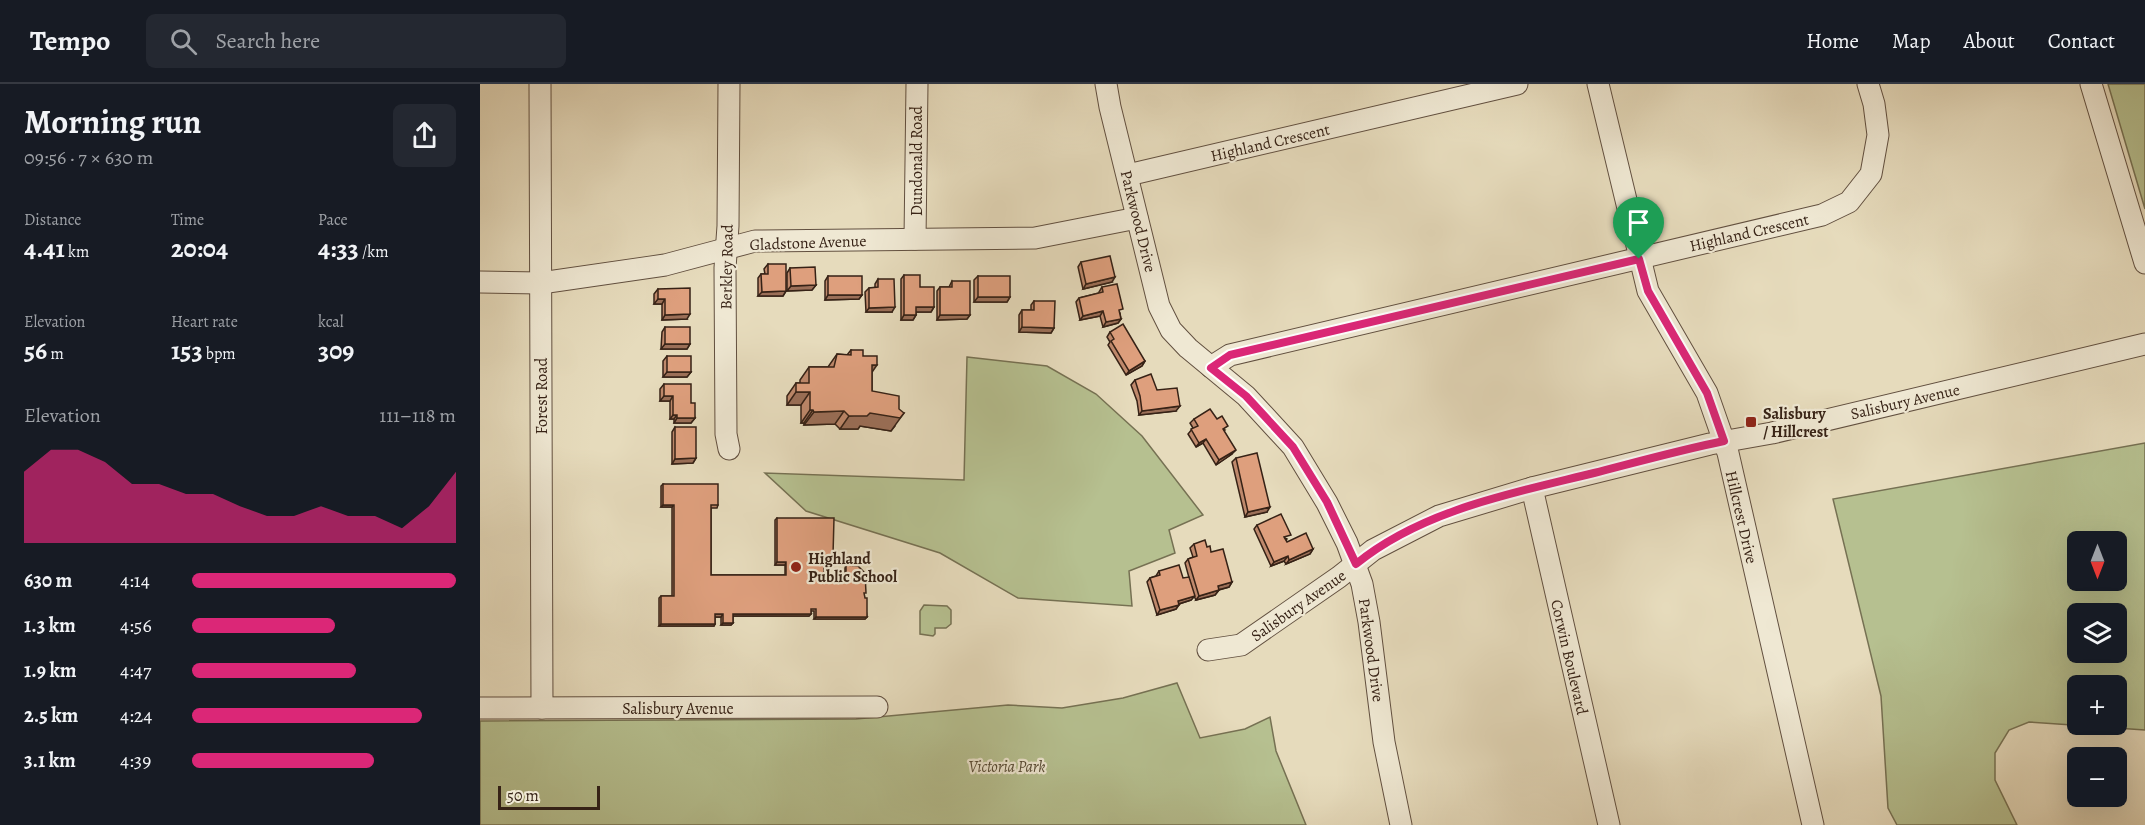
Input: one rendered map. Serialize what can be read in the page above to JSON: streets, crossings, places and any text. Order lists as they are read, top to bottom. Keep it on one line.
{"streets":{"street":["Highland Crescent","Dundonald Road","Parkwood Drive","Gladstone Avenue","Berkley Road","Forest Road","Salisbury Avenue","Hillcrest Drive","Corwin Boulevard"]},"crossings":[["Highland Crescent","Parkwood Drive"],["Highland Crescent","Hillcrest Drive"],["Dundonald Road","Gladstone Avenue"],["Parkwood Drive","Gladstone Avenue"],["Parkwood Drive","Salisbury Avenue"],["Gladstone Avenue","Berkley Road"],["Gladstone Avenue","Forest Road"],["Forest Road","Salisbury Avenue"],["Salisbury Avenue","Hillcrest Drive"],["Salisbury Avenue","Corwin Boulevard"]],"parks":["Victoria Park"],"places":{"transit":["Salisbury / Hillcrest"],"other":["Highland Public School"]},"scale_bar":"50 m","north":"bottom","page":{"header":"Tempo","search":"Search here","nav":["Home","Map","About","Contact"],"heading":["Morning run","09:56 · 7 × 630 m"],"stats":[["Distance","4.41 km"],["Time","20:04"],["Pace","4:33 /km"],["Elevation","56 m"],["Heart rate","153 bpm"],["kcal","309"]],"chart":["Elevation","111–118 m"],"map_buttons":["+","−"],"list":[{"name":"630 m","note":"4:14"},{"name":"1.3 km","note":"4:56"},{"name":"1.9 km","note":"4:47"},{"name":"2.5 km","note":"4:24"},{"name":"3.1 km","note":"4:39"}],"scale":"50 m"}}
